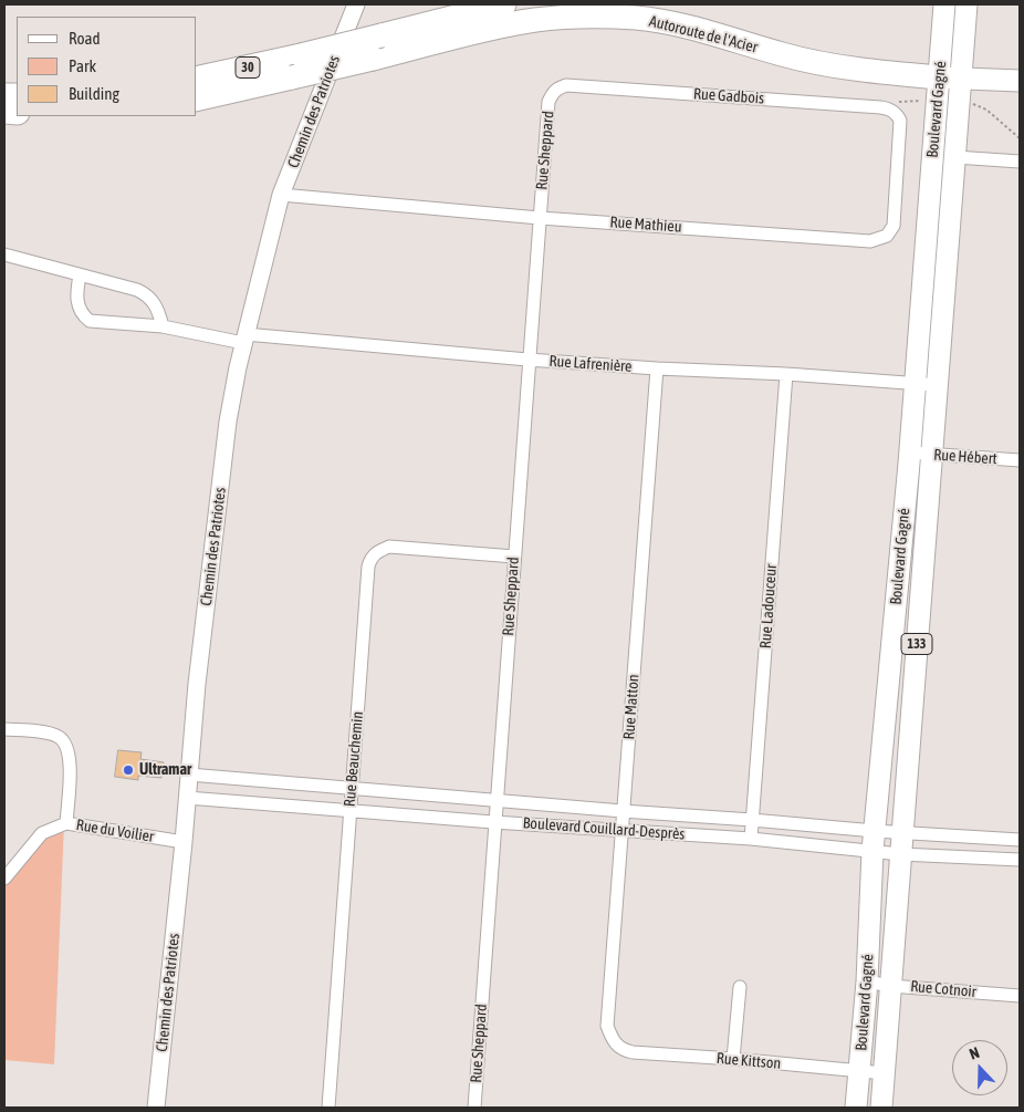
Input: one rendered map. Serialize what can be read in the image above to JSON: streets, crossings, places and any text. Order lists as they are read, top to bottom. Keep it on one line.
{"streets":{"highway":["Autoroute de l'Acier","30"],"main road":["Boulevard Gagné","133"],"street":["Rue Gadbois","Chemin des Patriotes","Rue Sheppard","Rue Mathieu","Rue Lafrenière","Rue Hébert","Rue Ladouceur","Rue Matton","Rue Beauchemin","Boulevard Couillard-Desprès","Rue du Voilier","Rue Cotnoir","Rue Kittson"]},"crossings":[["Autoroute de l'Acier","Boulevard Gagné"],["Rue Gadbois","Rue Sheppard"],["Rue Gadbois","Rue Mathieu"],["Boulevard Gagné","Rue Lafrenière"],["Boulevard Gagné","Rue Hébert"],["Boulevard Gagné","Boulevard Couillard-Desprès"],["Boulevard Gagné","Rue Cotnoir"],["Boulevard Gagné","Rue Kittson"],["Chemin des Patriotes","Rue Mathieu"],["Chemin des Patriotes","Rue Lafrenière"],["Chemin des Patriotes","Boulevard Couillard-Desprès"],["Chemin des Patriotes","Rue du Voilier"],["Rue Sheppard","Rue Mathieu"],["Rue Sheppard","Rue Lafrenière"],["Rue Sheppard","Rue Beauchemin"],["Rue Sheppard","Boulevard Couillard-Desprès"],["Rue Lafrenière","Rue Ladouceur"],["Rue Lafrenière","Rue Matton"],["Rue Ladouceur","Boulevard Couillard-Desprès"],["Rue Matton","Boulevard Couillard-Desprès"],["Rue Matton","Rue Kittson"],["Rue Beauchemin","Boulevard Couillard-Desprès"]],"places":["Ultramar"],"legend":["Road","Park","Building"],"north":"top"}
